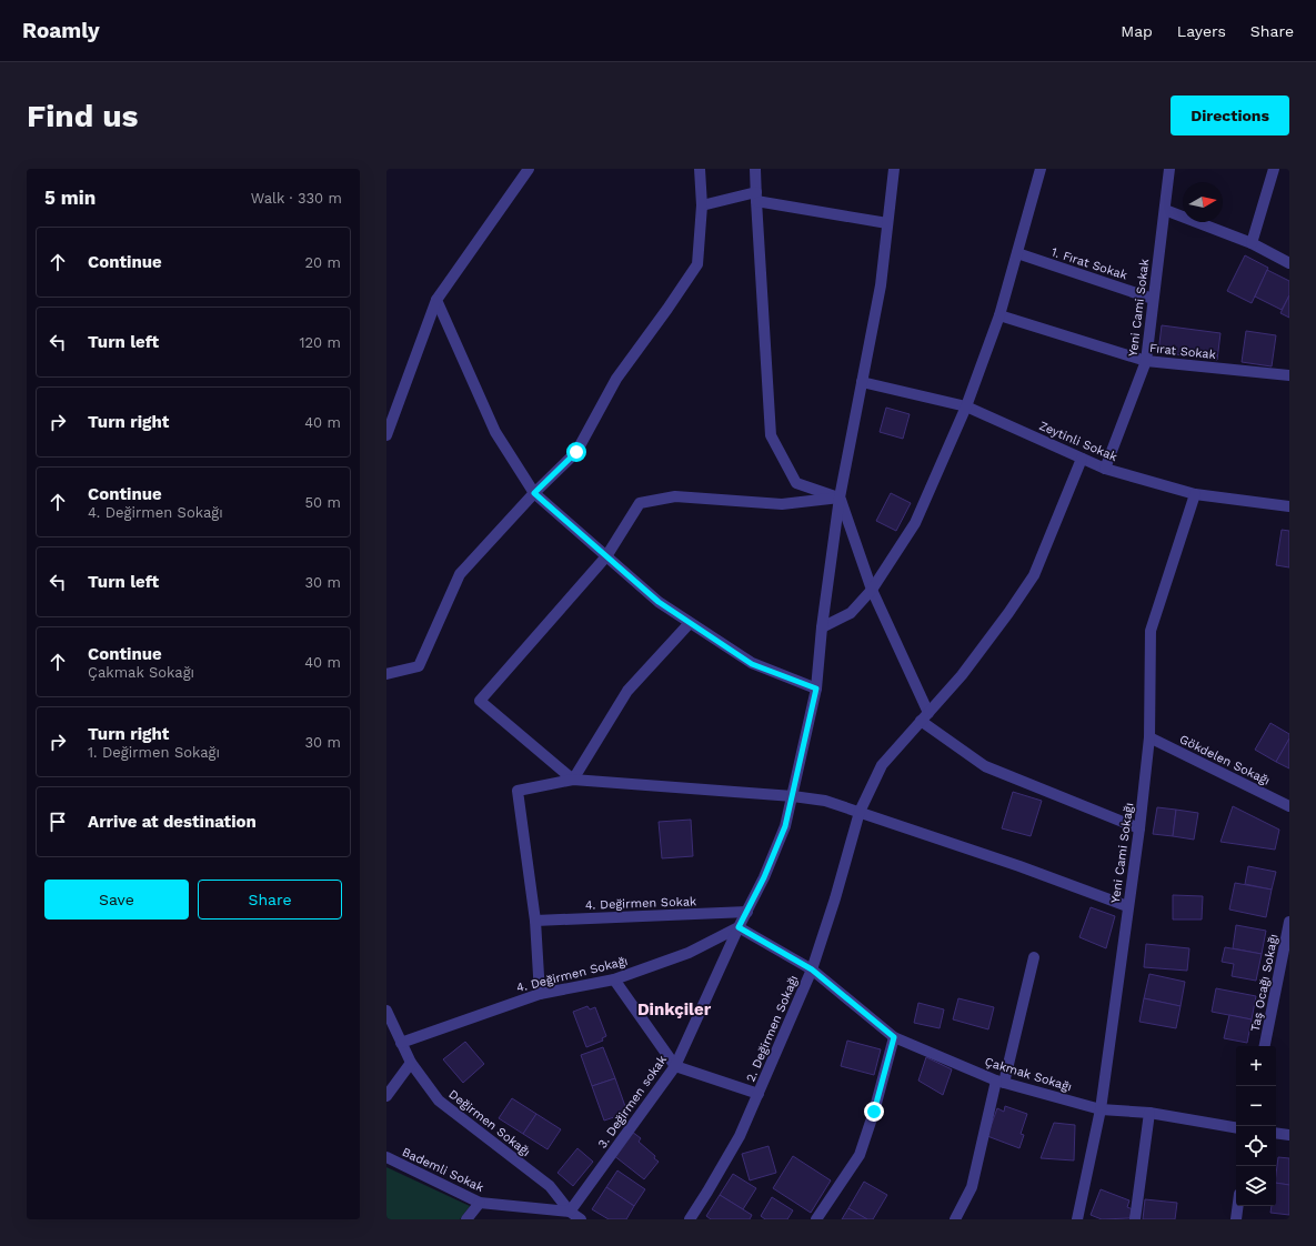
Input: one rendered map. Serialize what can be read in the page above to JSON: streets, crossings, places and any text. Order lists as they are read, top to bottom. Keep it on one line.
{"streets":{"street":["1. Fırat Sokak","Yeni Cami Sokak","Fırat Sokak","Zeytinli Sokak","Gökdelen Sokağı","Yeni Cami Sokağı","4. Değirmen Sokak","4. Değirmen Sokağı","Taş Ocağı Sokağı","2. Değirmen Sokağı","Çakmak Sokağı","3. Değirmen sokak","Değirmen Sokağı","Bademli Sokak"]},"crossings":[["1. Fırat Sokak","Yeni Cami Sokak"],["Yeni Cami Sokak","Fırat Sokak"],["Yeni Cami Sokak","Zeytinli Sokak"],["Zeytinli Sokak","Yeni Cami Sokağı"],["Zeytinli Sokak","2. Değirmen Sokağı"],["Gökdelen Sokağı","Yeni Cami Sokağı"],["Yeni Cami Sokağı","Çakmak Sokağı"],["4. Değirmen Sokağı","Çakmak Sokağı"],["4. Değirmen Sokağı","3. Değirmen sokak"],["4. Değirmen Sokağı","Değirmen Sokağı"],["2. Değirmen Sokağı","Çakmak Sokağı"],["Çakmak Sokağı","3. Değirmen sokak"],["3. Değirmen sokak","Değirmen Sokağı"],["3. Değirmen sokak","Bademli Sokak"],["Değirmen Sokağı","Bademli Sokak"]],"districts":["Dinkçiler"],"north":"right","page":{"header":"Roamly","nav":["Map","Layers","Share"],"buttons":["Directions",["Save","Share"]],"title":"Find us","heading":["5 min","Walk · 330 m"],"list":[["Continue","20 m"],["Turn left","120 m"],["Turn right","40 m"],["Continue","4. Değirmen Sokağı","50 m"],["Turn left","30 m"],["Continue","Çakmak Sokağı","40 m"],["Turn right","1. Değirmen Sokağı","30 m"],"Arrive at destination"],"map_buttons":["+","−"]}}
